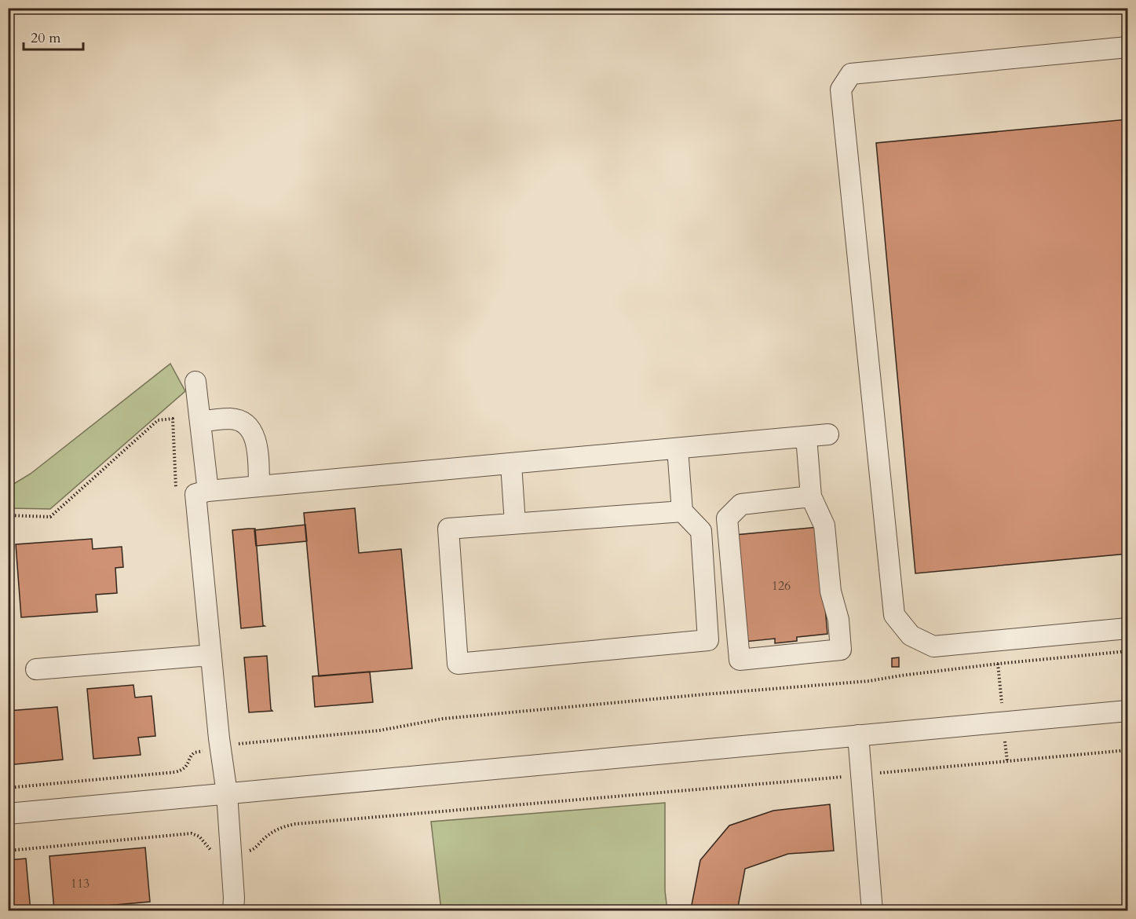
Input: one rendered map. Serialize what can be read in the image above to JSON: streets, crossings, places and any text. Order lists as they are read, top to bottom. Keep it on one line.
{"house_numbers":["126","113"],"scale_bar":"20 m"}
